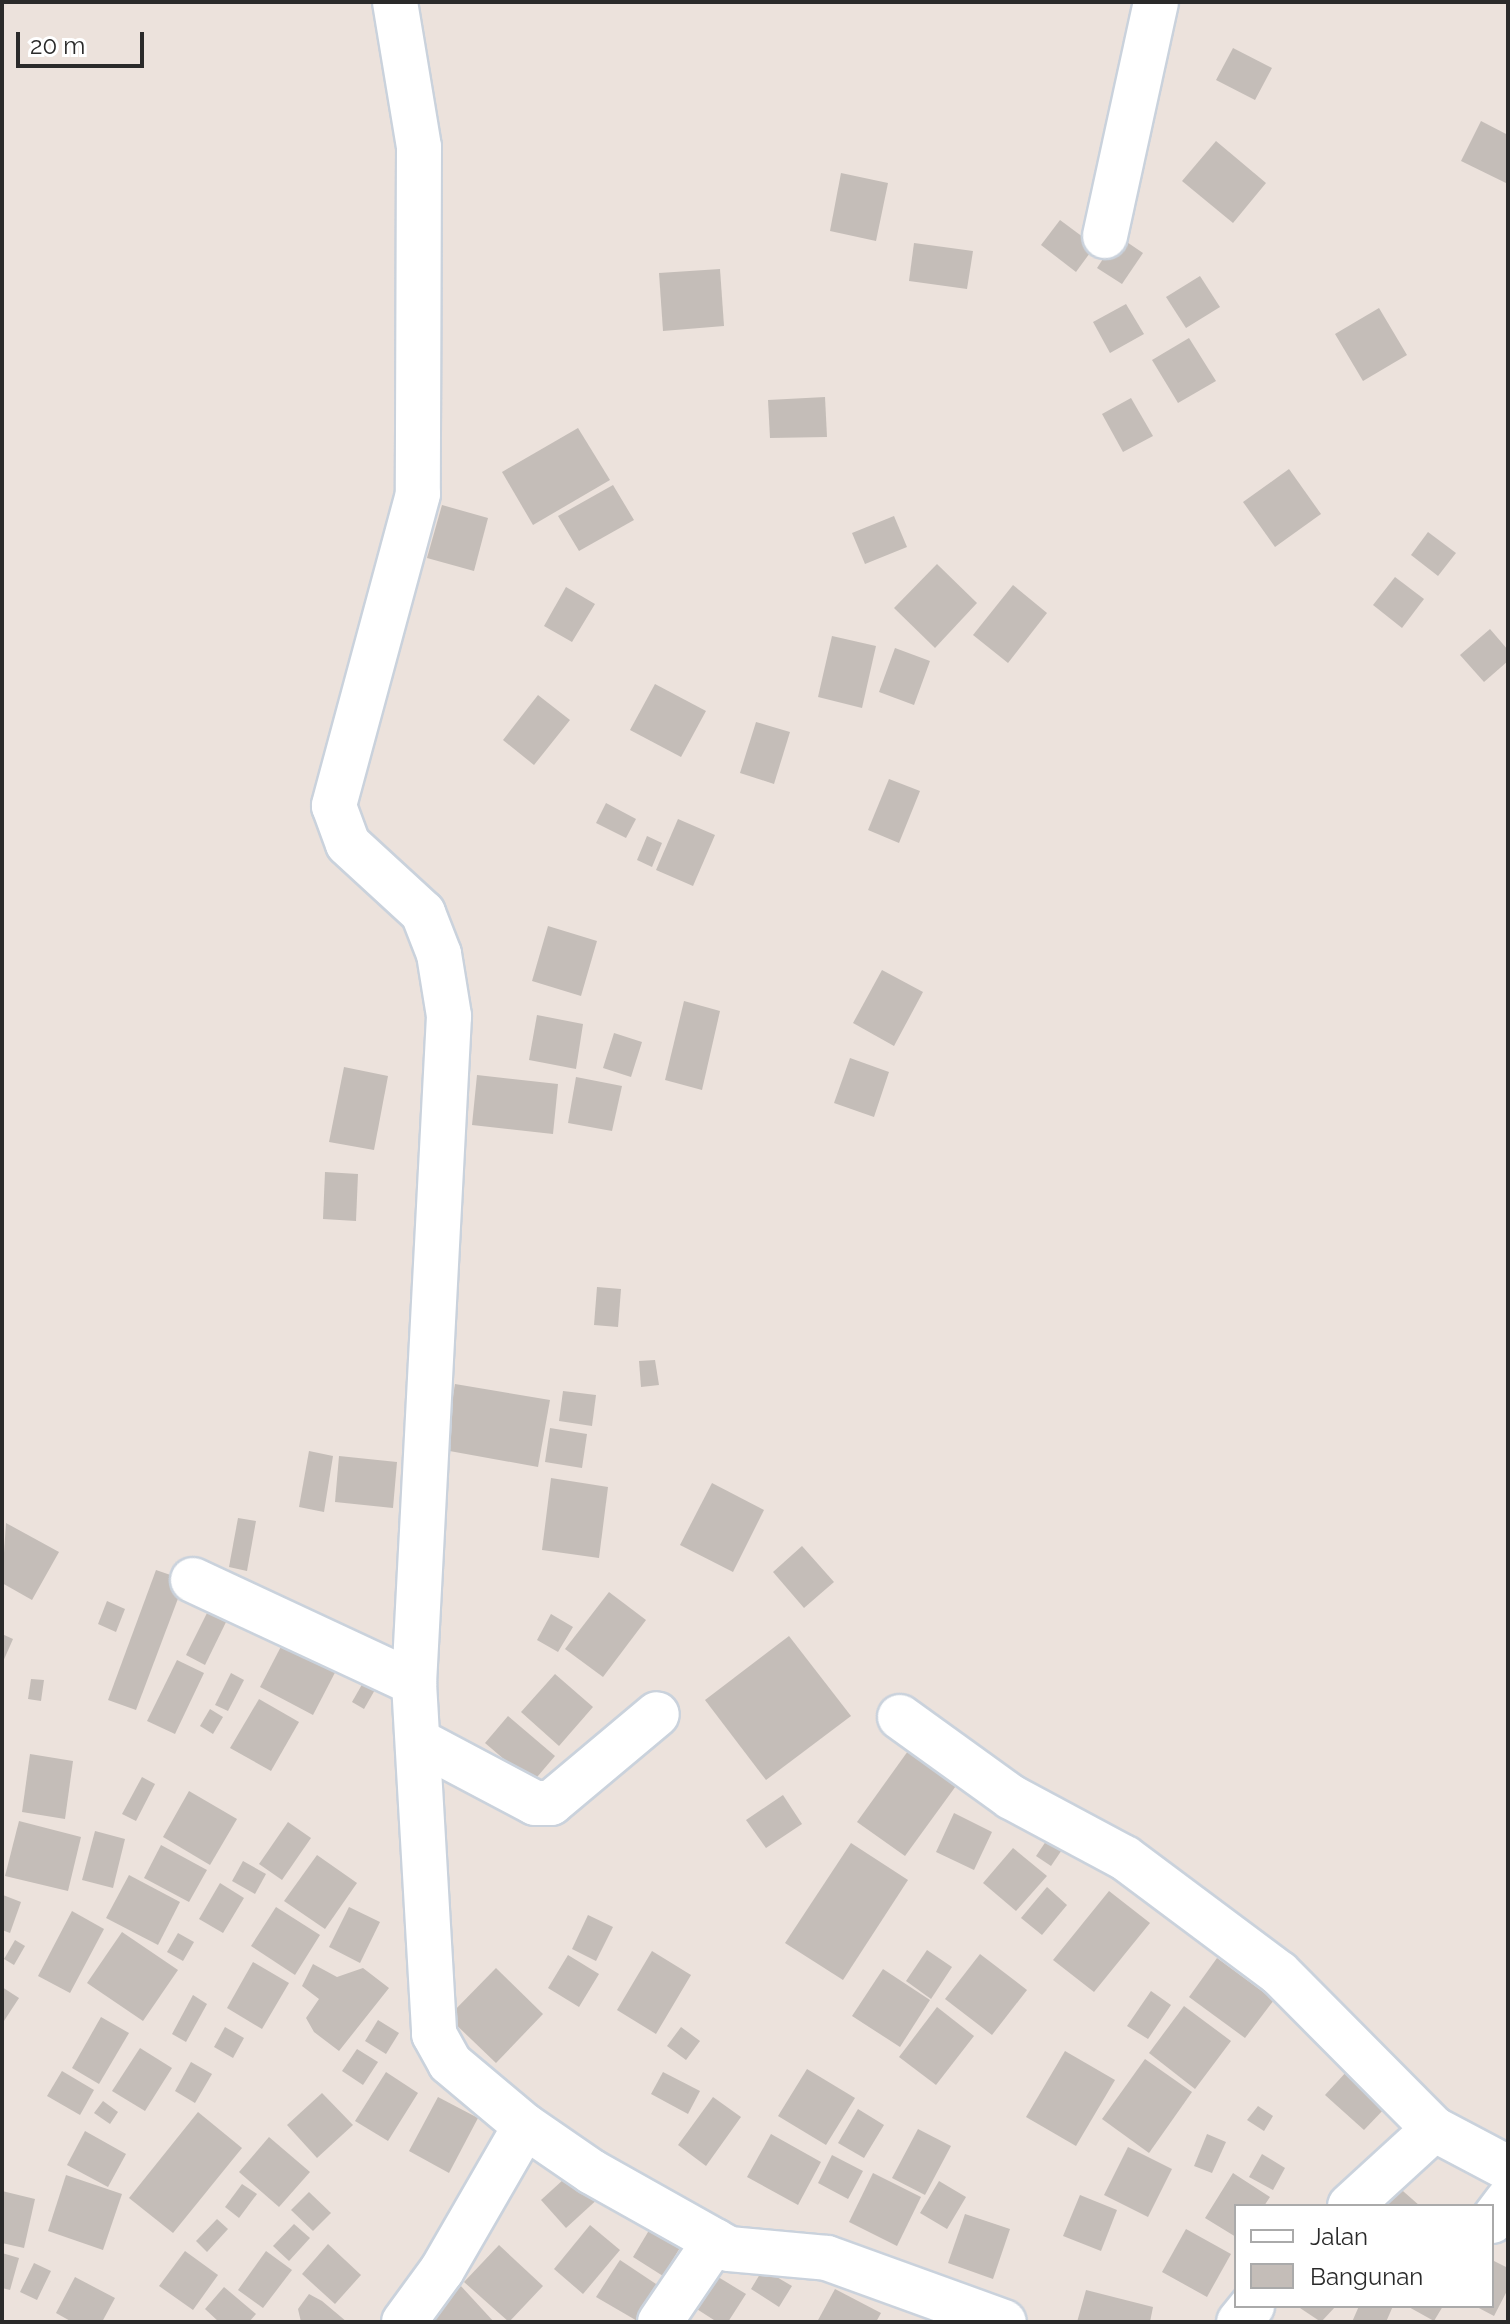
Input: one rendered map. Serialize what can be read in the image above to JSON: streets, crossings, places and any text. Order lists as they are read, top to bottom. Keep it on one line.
{"legend":["Jalan","Bangunan"],"scale_bar":"20 m"}
